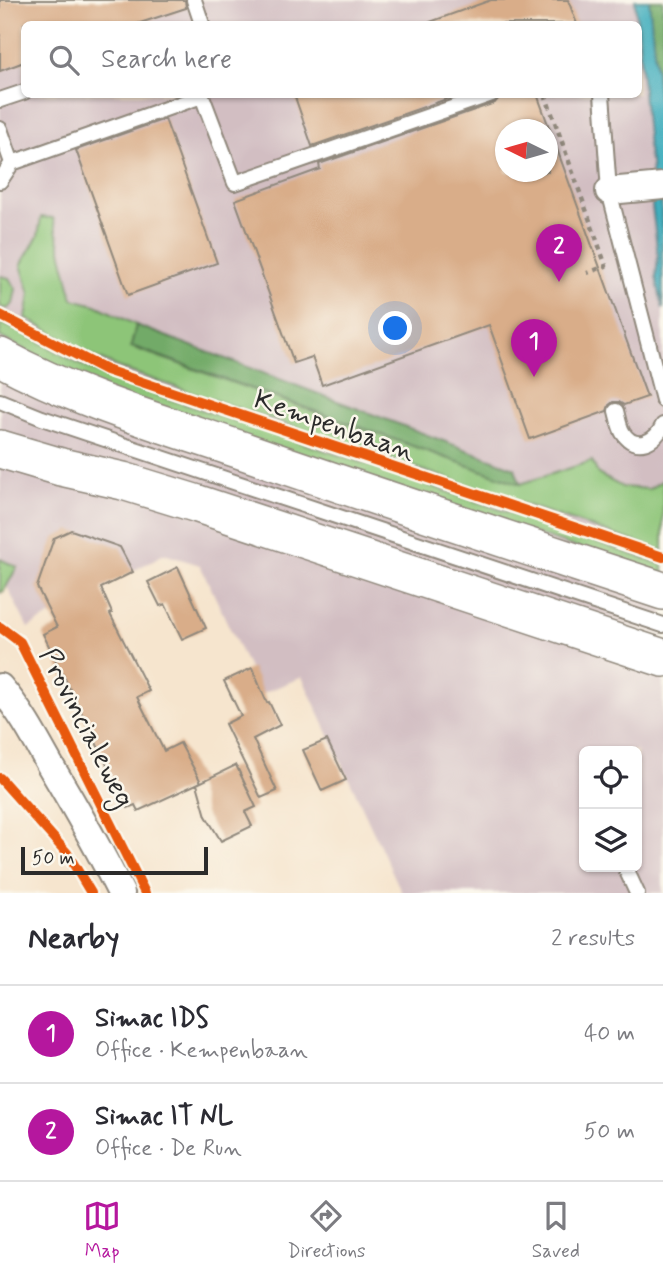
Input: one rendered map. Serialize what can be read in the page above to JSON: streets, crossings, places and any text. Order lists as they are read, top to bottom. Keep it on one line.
{"streets":{"main road":["Kempenbaan"],"street":["Provincialeweg"]},"scale_bar":"50 m","north":"left","page":{"search":"Search here","pins":["2","1"],"scale":"50 m","heading":["Nearby","2 results"],"list":[{"mark":"1","name":"Simac IDS","note":"Office · Kempenbaan","value":"40 m"},{"mark":"2","name":"Simac IT NL","note":"Office · De Run","value":"50 m"}],"nav":["Map","Directions","Saved"]}}
